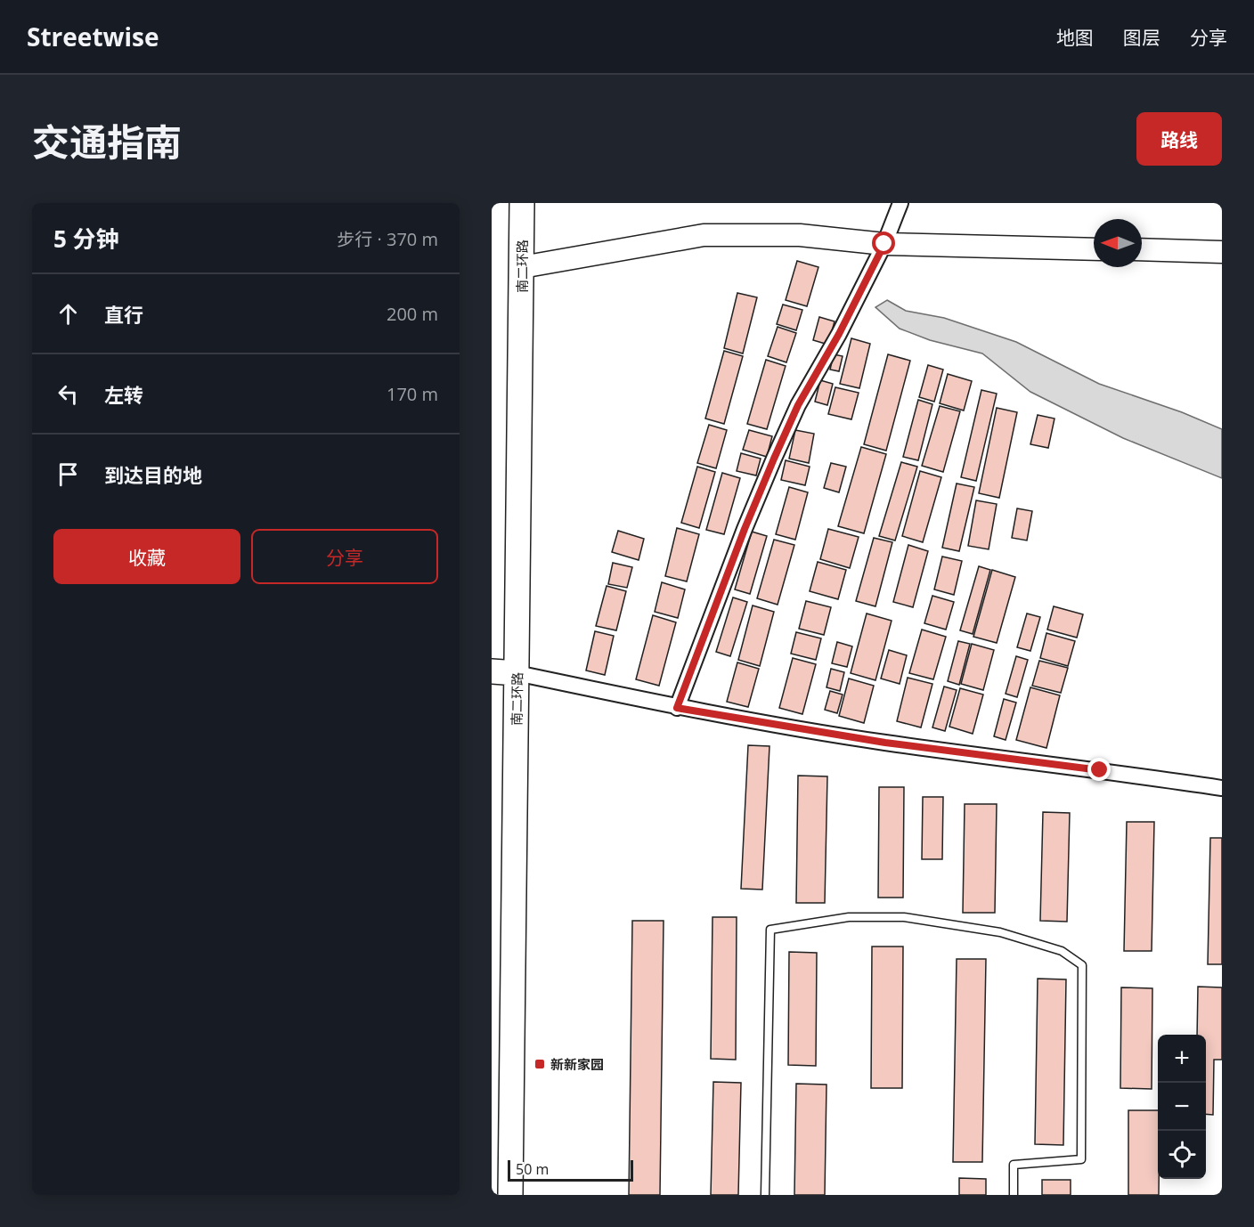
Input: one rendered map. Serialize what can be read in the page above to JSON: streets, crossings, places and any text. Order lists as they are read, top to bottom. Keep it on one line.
{"streets":{"main road":["南二环路"]},"places":{"transit":["新新家园"]},"scale_bar":"50 m","north":"left","page":{"header":"Streetwise","nav":["地图","图层","分享"],"title":"交通指南","buttons":["路线",["收藏","分享"]],"heading":["5 分钟","步行 · 370 m"],"list":[["直行","200 m"],["左转","170 m"],"到达目的地"],"map_buttons":["+","−"],"scale":"50 m"}}
